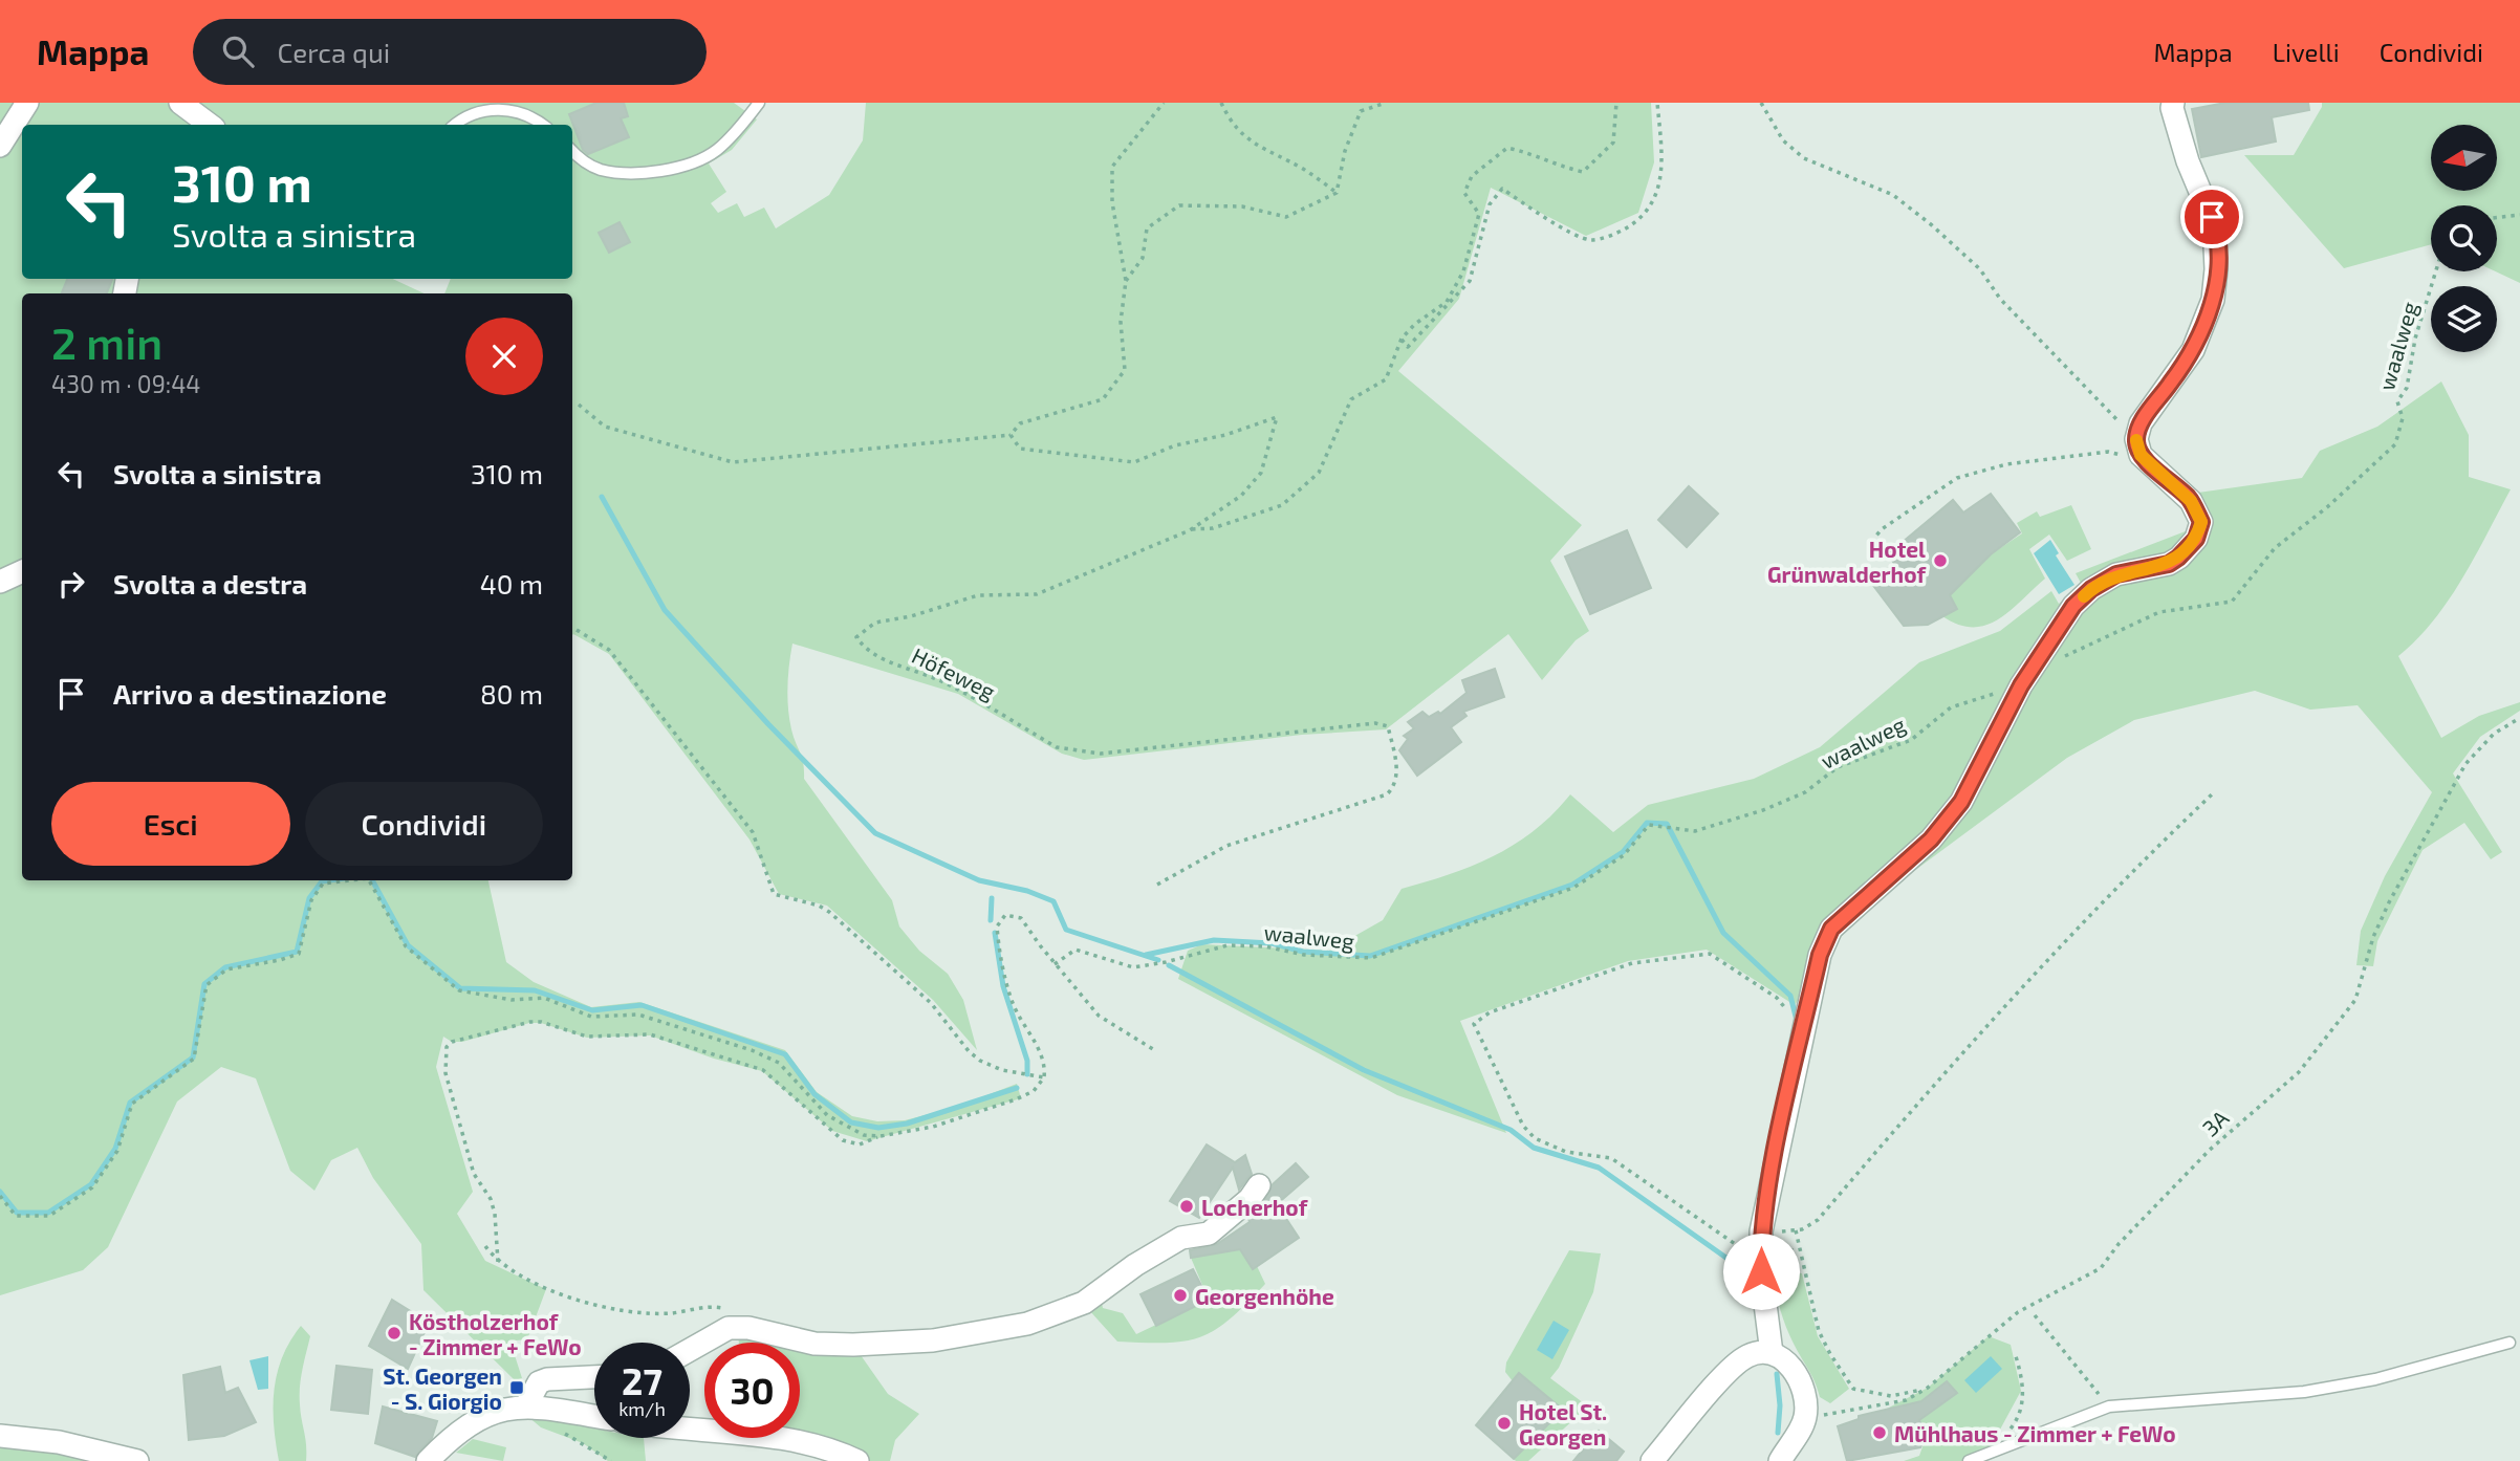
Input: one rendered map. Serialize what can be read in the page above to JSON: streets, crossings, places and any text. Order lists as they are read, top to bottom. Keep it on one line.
{"streets":{"path":["waalweg","Höfeweg","3A"]},"places":{"other":["Hotel Grünwalderhof","Locherhof","Georgenhöhe","Köstholzerhof - Zimmer + FeWo","Hotel St. Georgen","Mühlhaus - Zimmer + FeWo"],"transit":["St. Georgen - S. Giorgio"]},"north":"left","page":{"header":"Mappa","search":"Cerca qui","nav":["Mappa","Livelli","Condividi"],"turn":["310 m","Svolta a sinistra"],"heading":["2 min","430 m · 09:44"],"list":[{"name":"Svolta a sinistra","value":"310 m"},{"name":"Svolta a destra","value":"40 m"},{"name":"Arrivo a destinazione","value":"80 m"}],"buttons":["Esci","Condividi"],"speed":"27 km/h","limit":"30"}}
